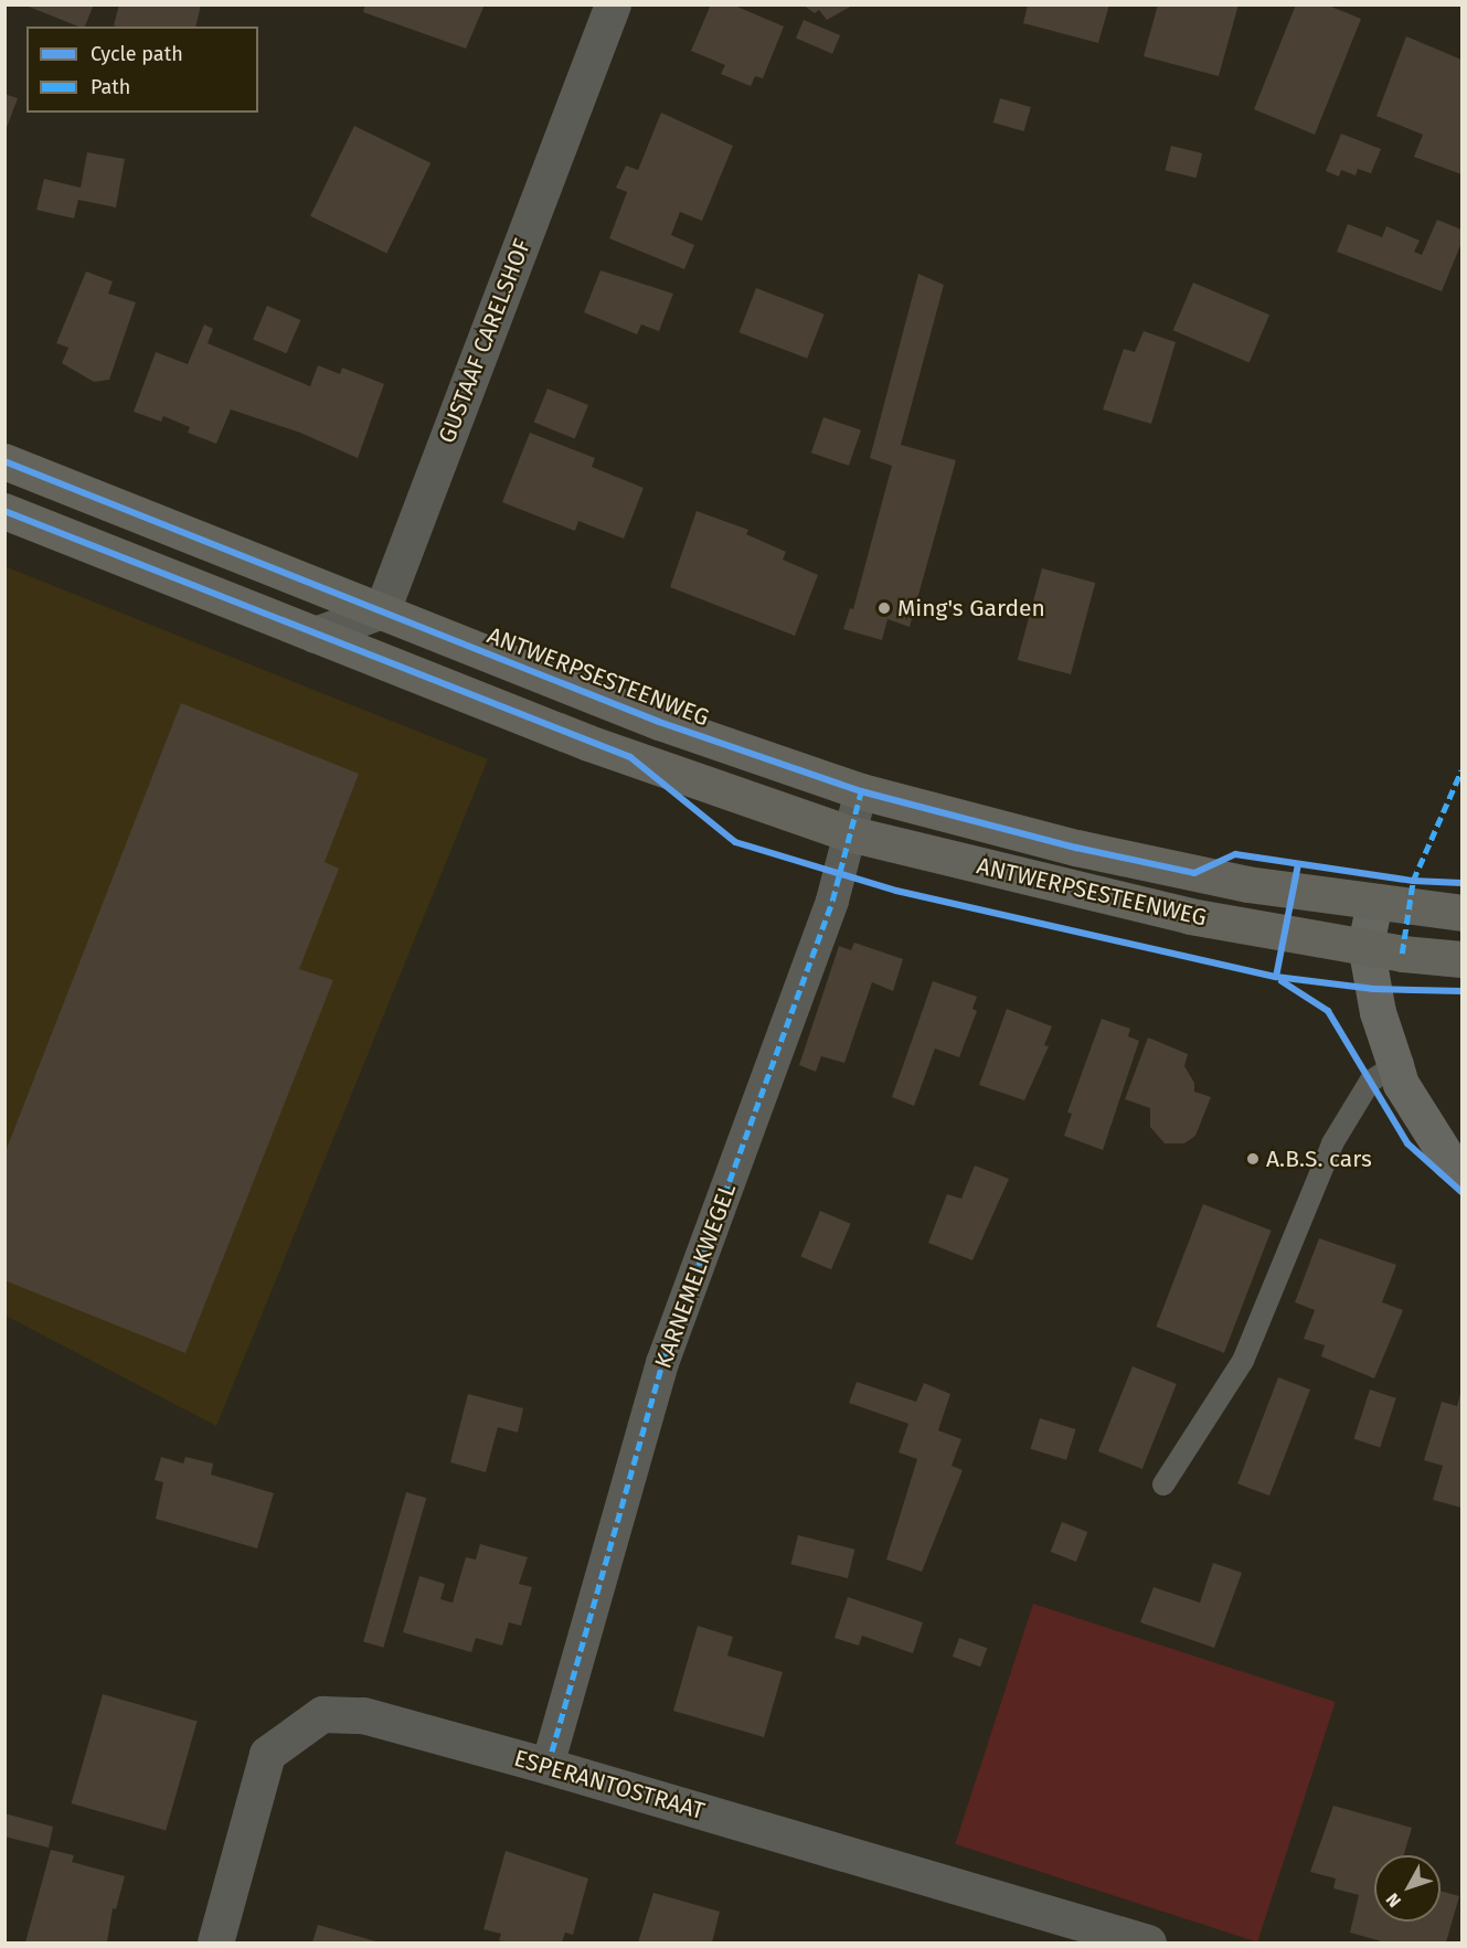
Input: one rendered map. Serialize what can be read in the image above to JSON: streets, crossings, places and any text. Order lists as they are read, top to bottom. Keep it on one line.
{"streets":{"main road":["ANTWERPSESTEENWEG"],"street":["GUSTAAF CARELSHOF","KARNEMELKWEGEL","ESPERANTOSTRAAT"]},"crossings":[["GUSTAAF CARELSHOF","ANTWERPSESTEENWEG"],["ANTWERPSESTEENWEG","KARNEMELKWEGEL"],["KARNEMELKWEGEL","ESPERANTOSTRAAT"]],"places":["Ming's Garden","A.B.S. cars"],"legend":["Cycle path","Path"],"north":"bottom left"}
